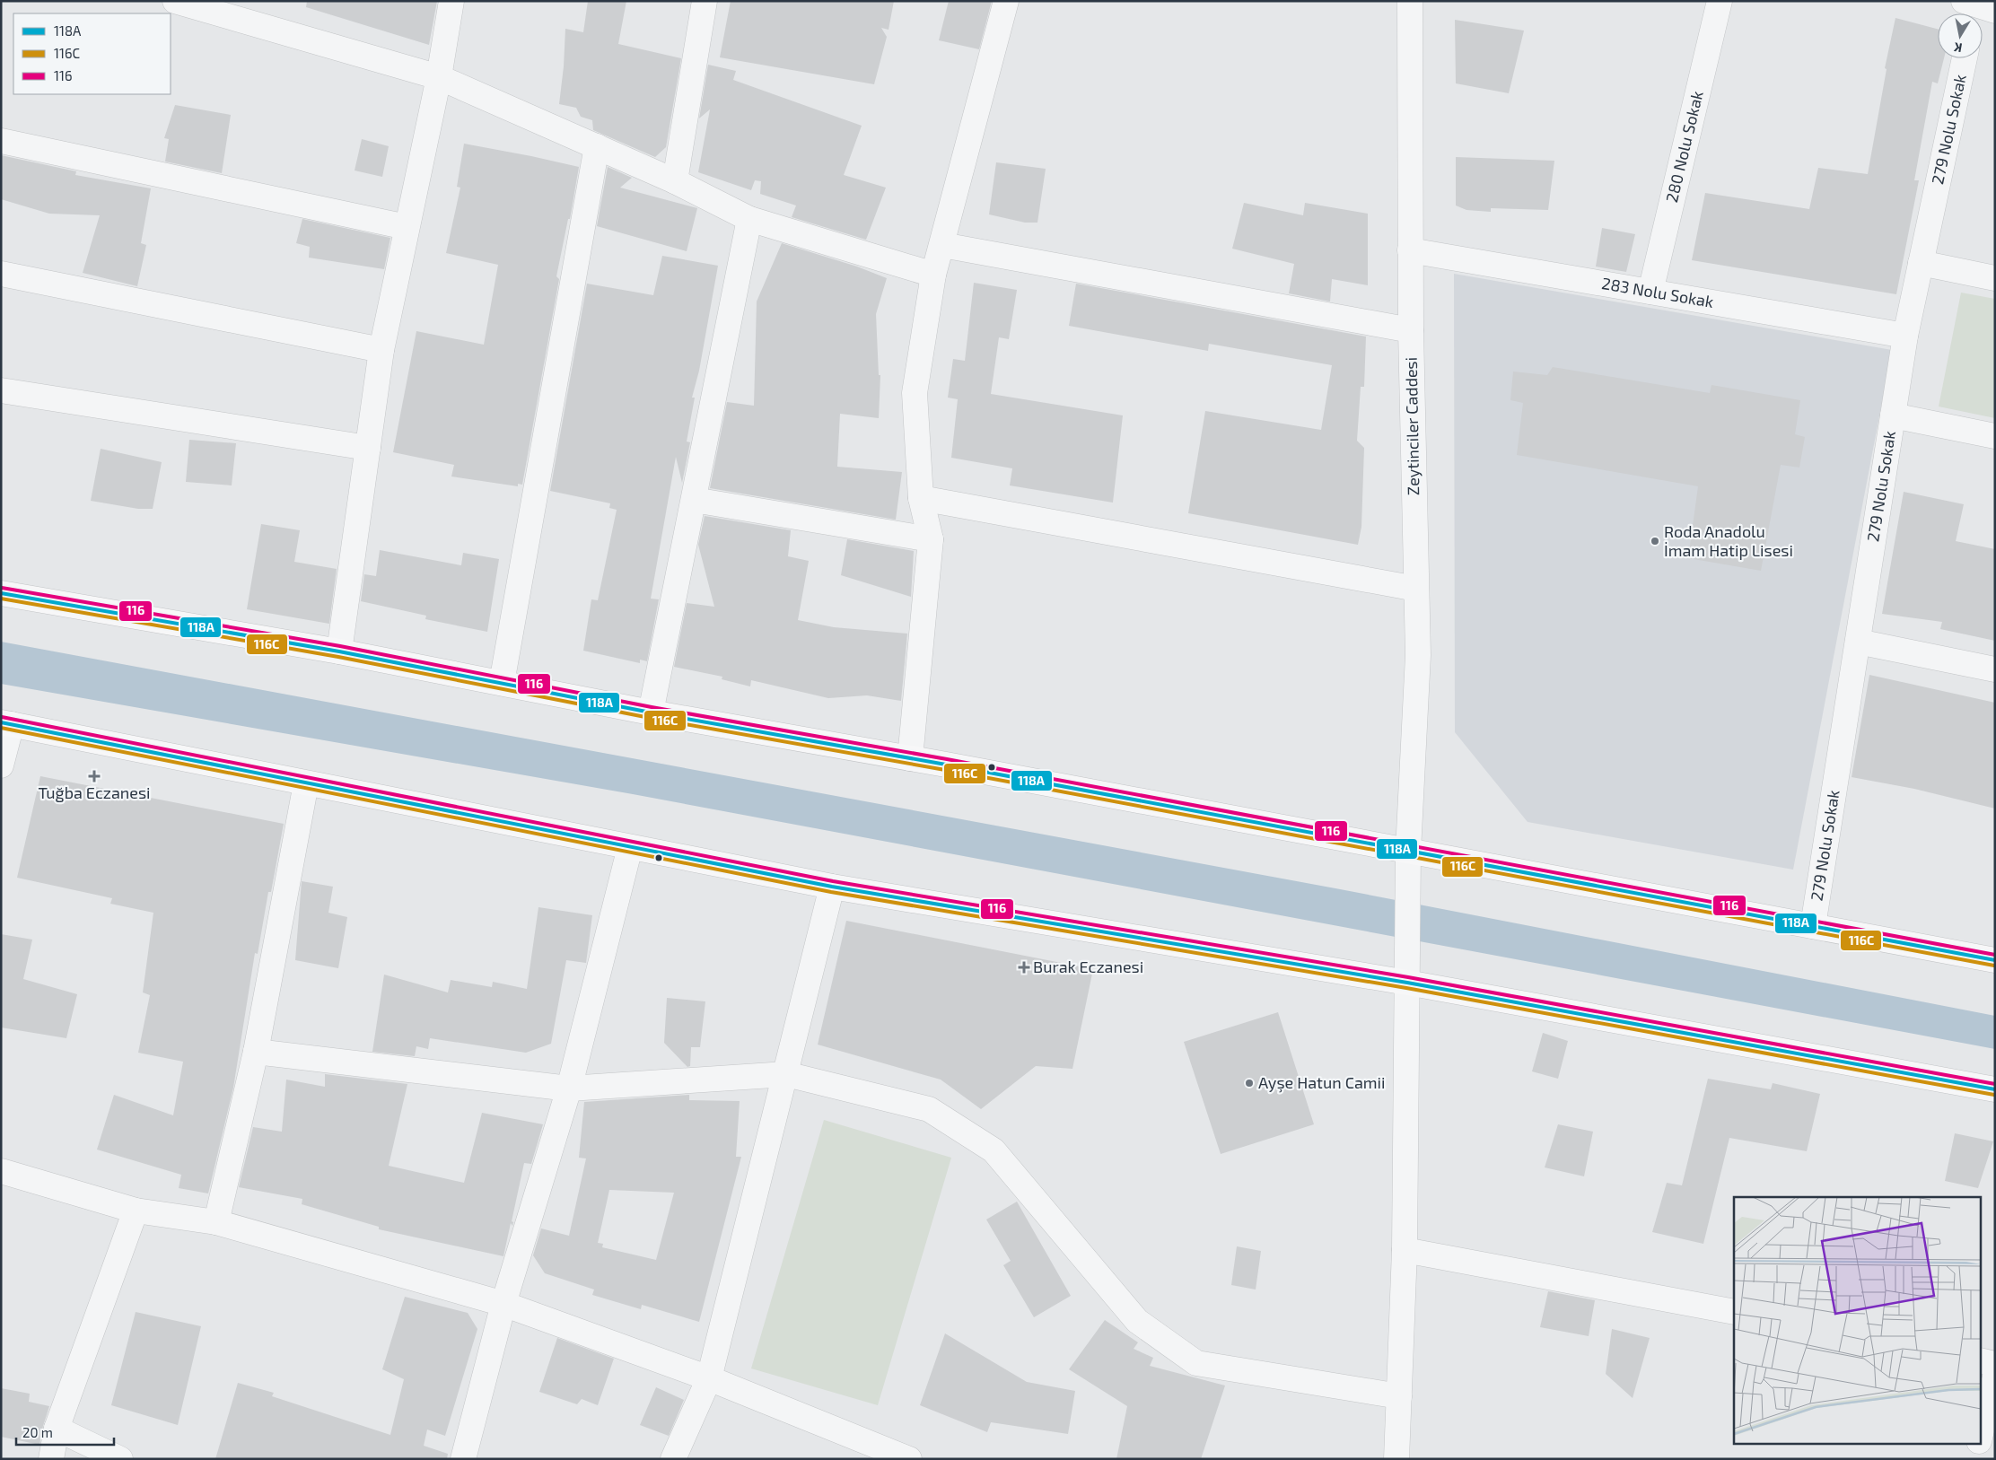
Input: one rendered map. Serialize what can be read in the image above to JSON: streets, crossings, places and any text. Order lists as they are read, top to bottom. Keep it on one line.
{"streets":{"street":["279 Nolu Sokak","280 Nolu Sokak","283 Nolu Sokak","Zeytinciler Caddesi"]},"crossings":[["279 Nolu Sokak","283 Nolu Sokak"],["280 Nolu Sokak","283 Nolu Sokak"],["283 Nolu Sokak","Zeytinciler Caddesi"]],"places":{"other":["Roda Anadolu İmam Hatip Lisesi","Ayşe Hatun Camii"],"health":["Tuğba Eczanesi","Burak Eczanesi"]},"lines":["transit line 116","transit line 118A","transit line 116C"],"legend":["118A","116C","116"],"scale_bar":"20 m","north":"bottom"}
